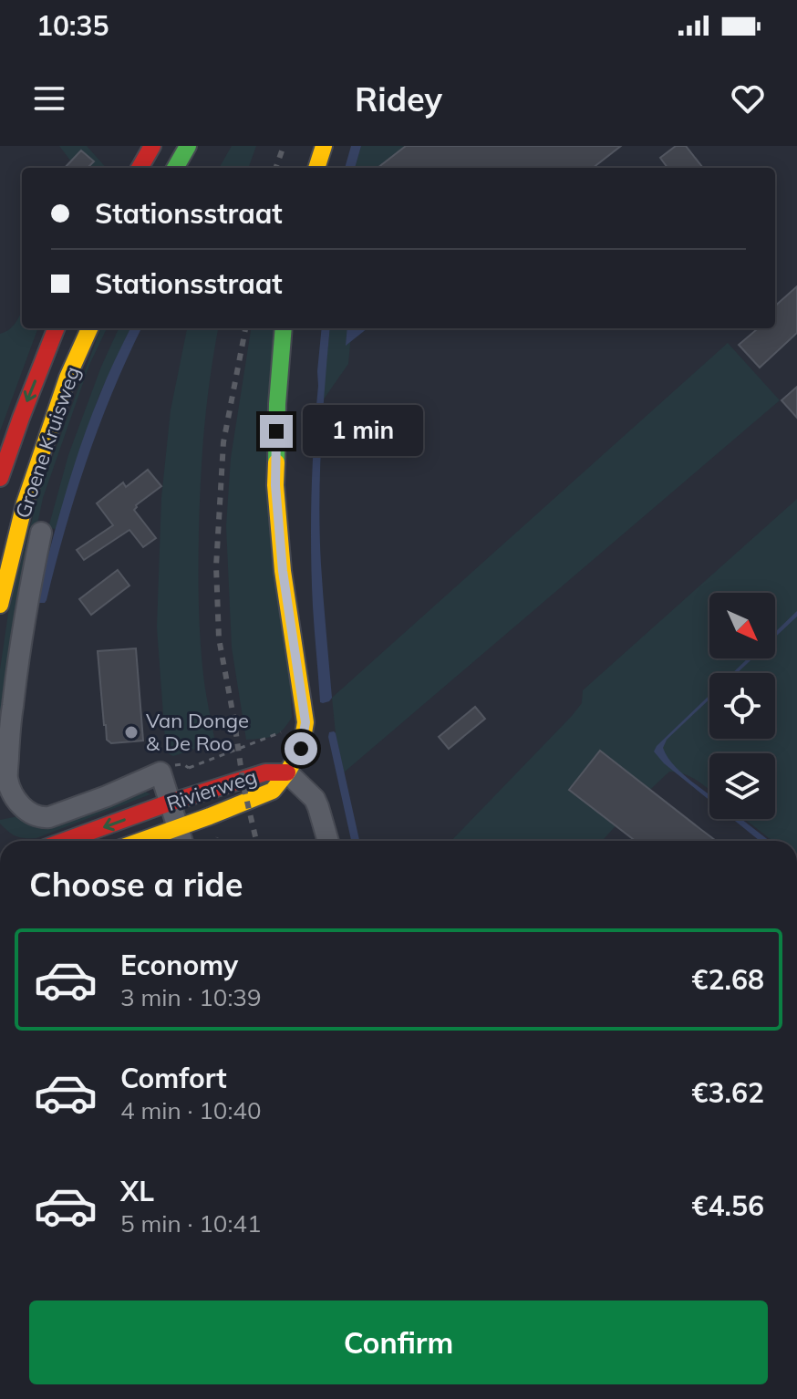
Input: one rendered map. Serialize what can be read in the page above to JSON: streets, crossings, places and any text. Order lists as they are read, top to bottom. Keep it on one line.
{"streets":{"street":["Groene Kruisweg","Rivierweg"]},"crossings":[["Groene Kruisweg","Rivierweg"]],"places":["Van Donge & De Roo"],"north":"bottom right","page":{"status":"10:35","header":"Ridey","banner":["Stationsstraat","Stationsstraat"],"bubble":"1 min","heading":"Choose a ride","list":[{"name":"Economy","note":"3 min · 10:39","value":"€2.68"},{"name":"Comfort","note":"4 min · 10:40","value":"€3.62"},{"name":"XL","note":"5 min · 10:41","value":"€4.56"}],"buttons":"Confirm"}}
